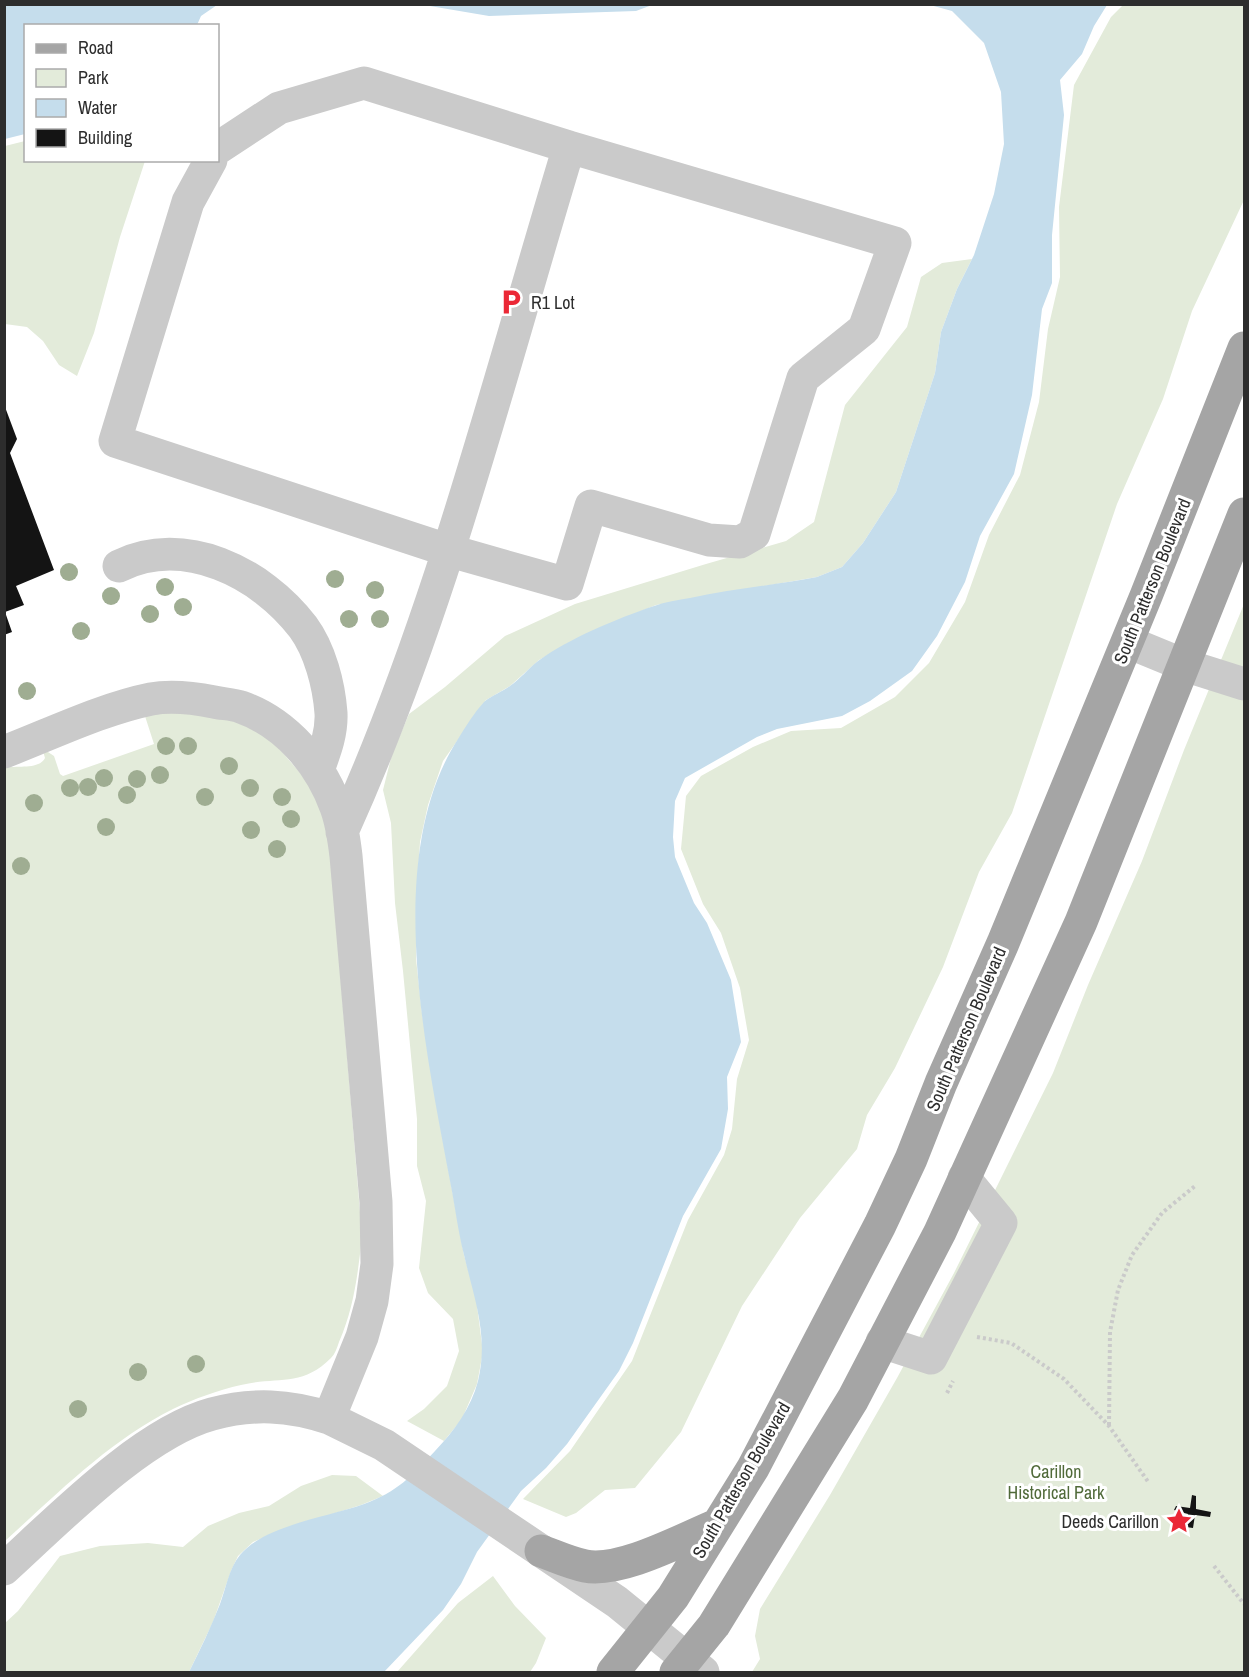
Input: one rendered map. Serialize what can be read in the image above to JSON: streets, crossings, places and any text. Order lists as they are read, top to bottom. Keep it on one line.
{"streets":{"main road":["South Patterson Boulevard"]},"parks":["Carillon Historical Park"],"places":{"parking":["R1 Lot"],"place":["Deeds Carillon"]},"legend":["Road","Park","Water","Building"]}
